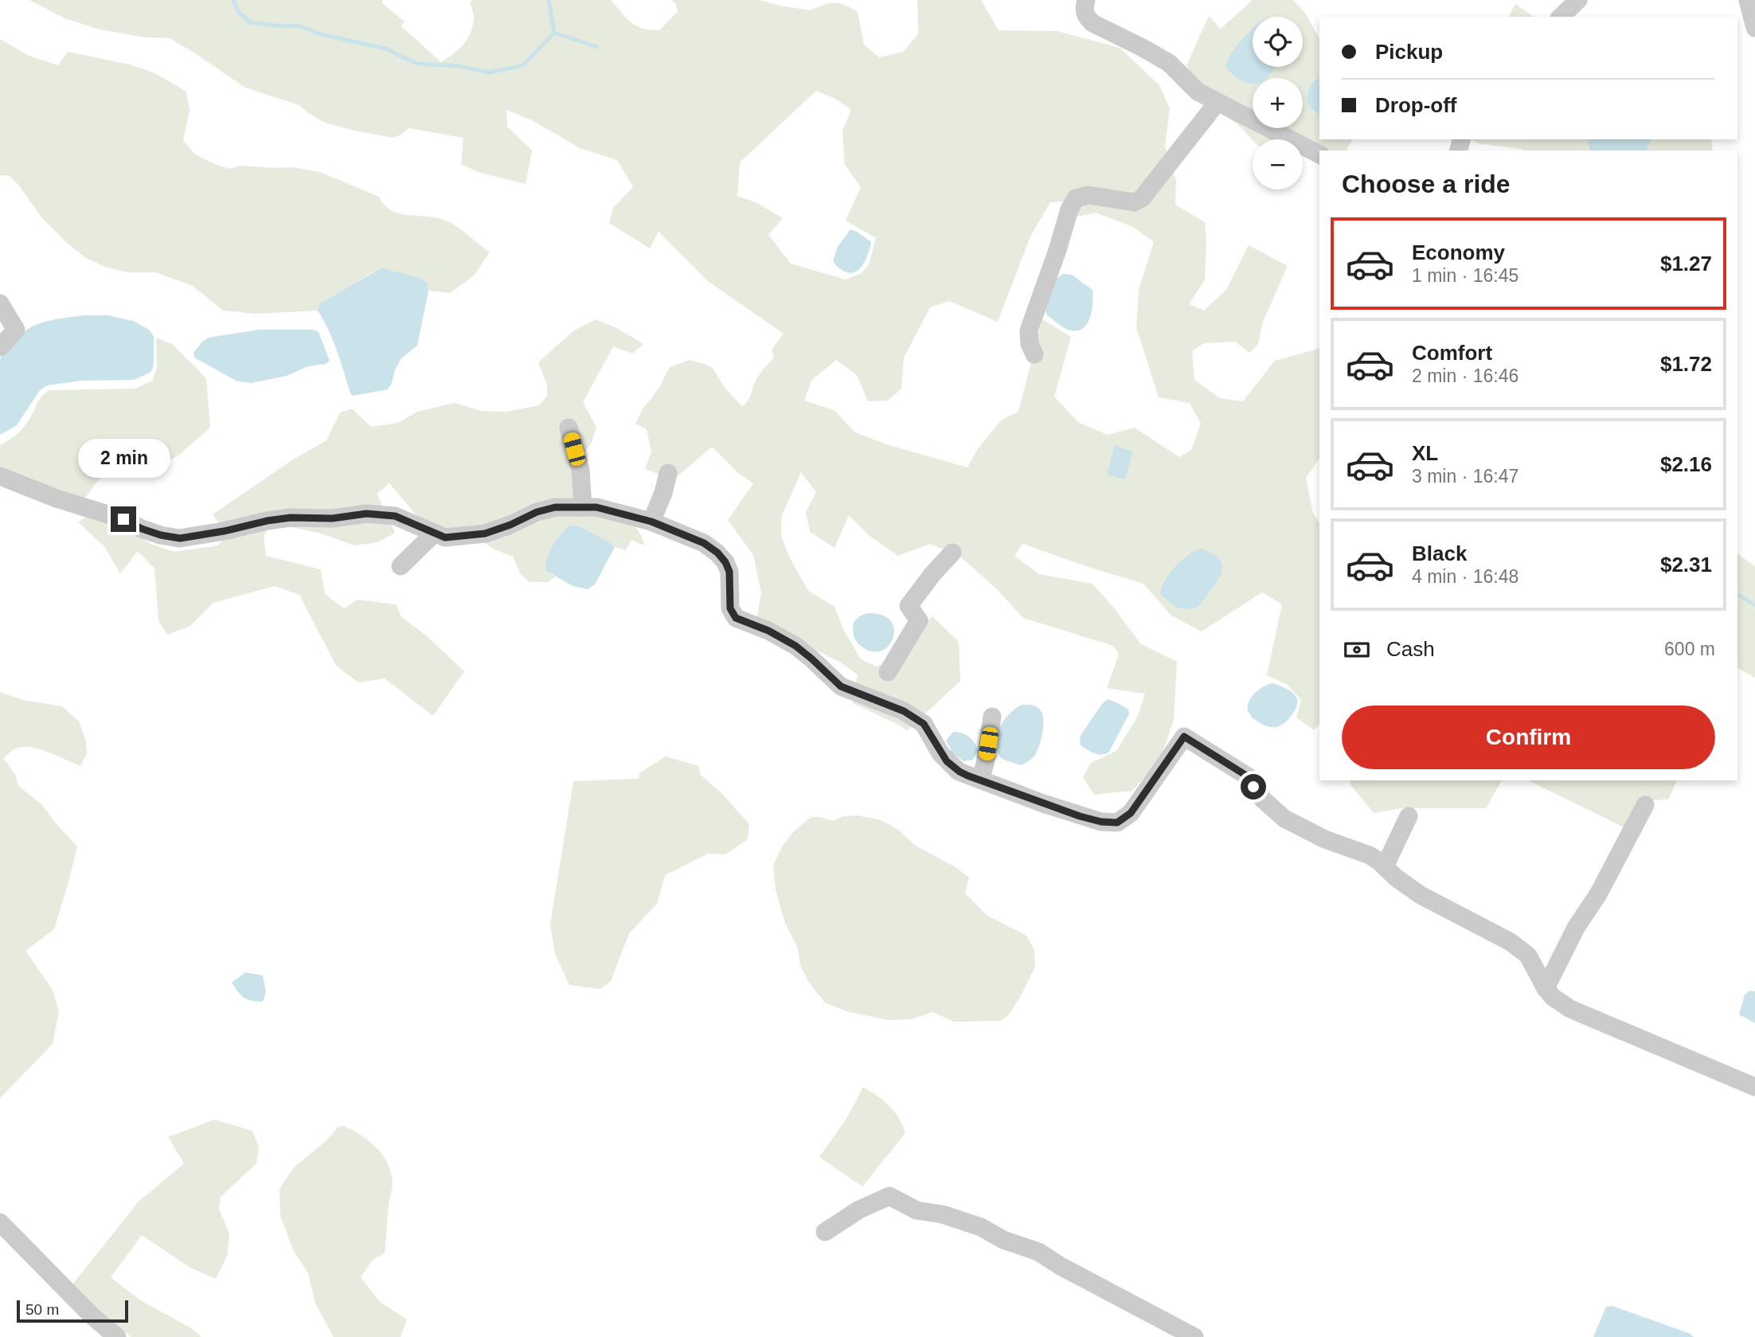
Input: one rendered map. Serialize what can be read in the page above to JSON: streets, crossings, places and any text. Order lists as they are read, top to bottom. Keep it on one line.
{"scale_bar":"50 m","page":{"map_buttons":["+","−"],"banner":["Pickup","Drop-off"],"heading":"Choose a ride","list":[{"name":"Economy","note":"1 min · 16:45","value":"$1.27"},{"name":"Comfort","note":"2 min · 16:46","value":"$1.72"},{"name":"XL","note":"3 min · 16:47","value":"$2.16"},{"name":"Black","note":"4 min · 16:48","value":"$2.31"}],"bubble":"2 min","pay":["Cash","600 m"],"buttons":"Confirm","scale":"50 m"}}
